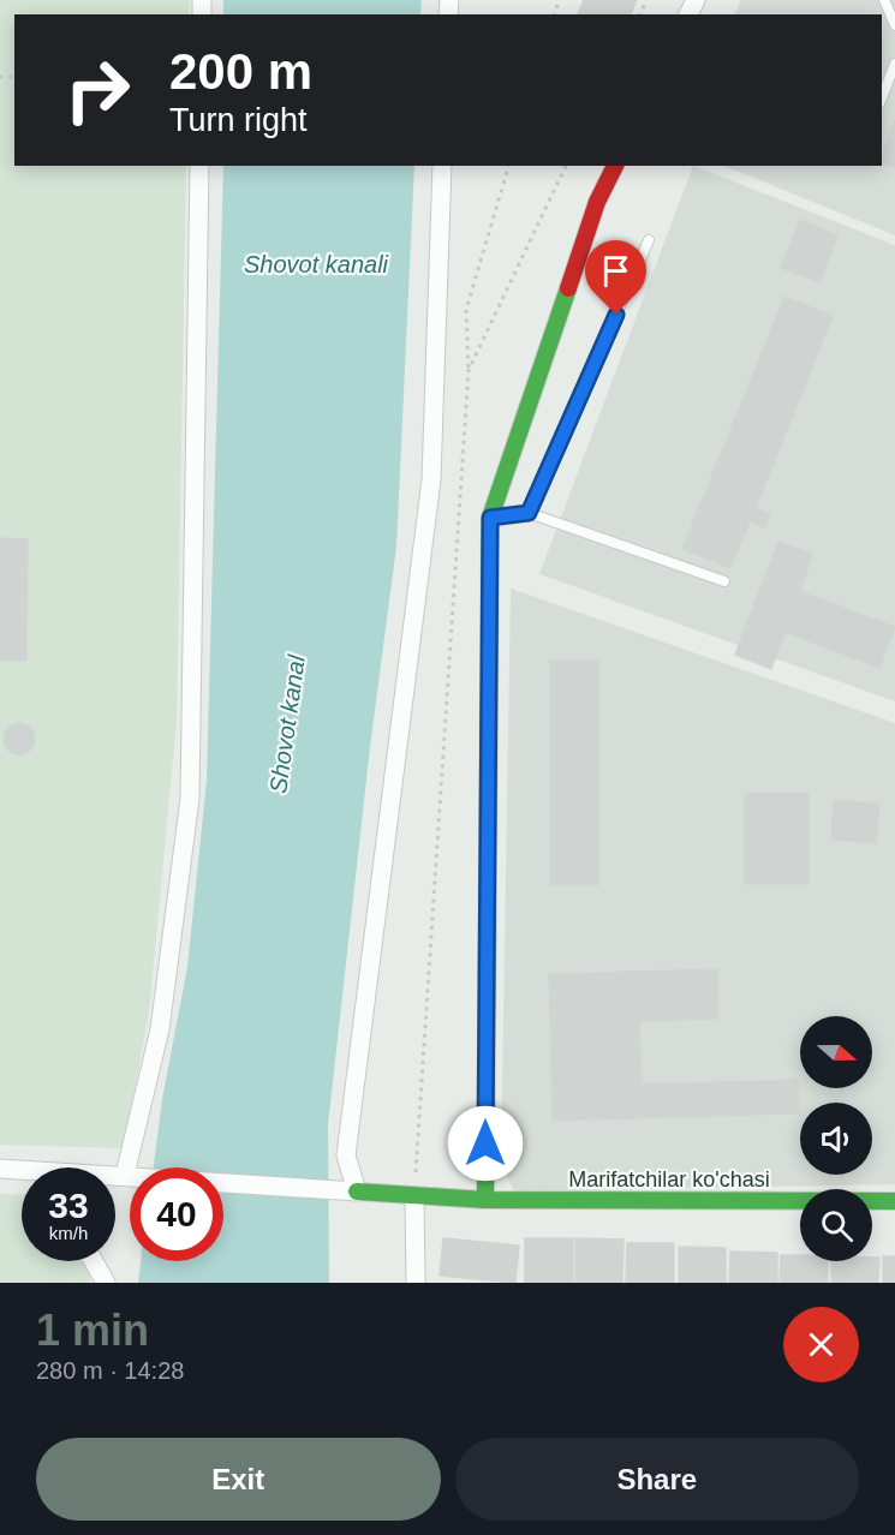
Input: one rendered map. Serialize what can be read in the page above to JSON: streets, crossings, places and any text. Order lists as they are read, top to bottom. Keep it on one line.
{"streets":{"street":["Marifatchilar ko'chasi"]},"water":["Shovot kanali","Shovot kanal"],"north":"right","page":{"turn":["200 m","Turn right"],"speed":"33 km/h","limit":"40","heading":["1 min","280 m · 14:28"],"buttons":["Exit","Share"]}}
